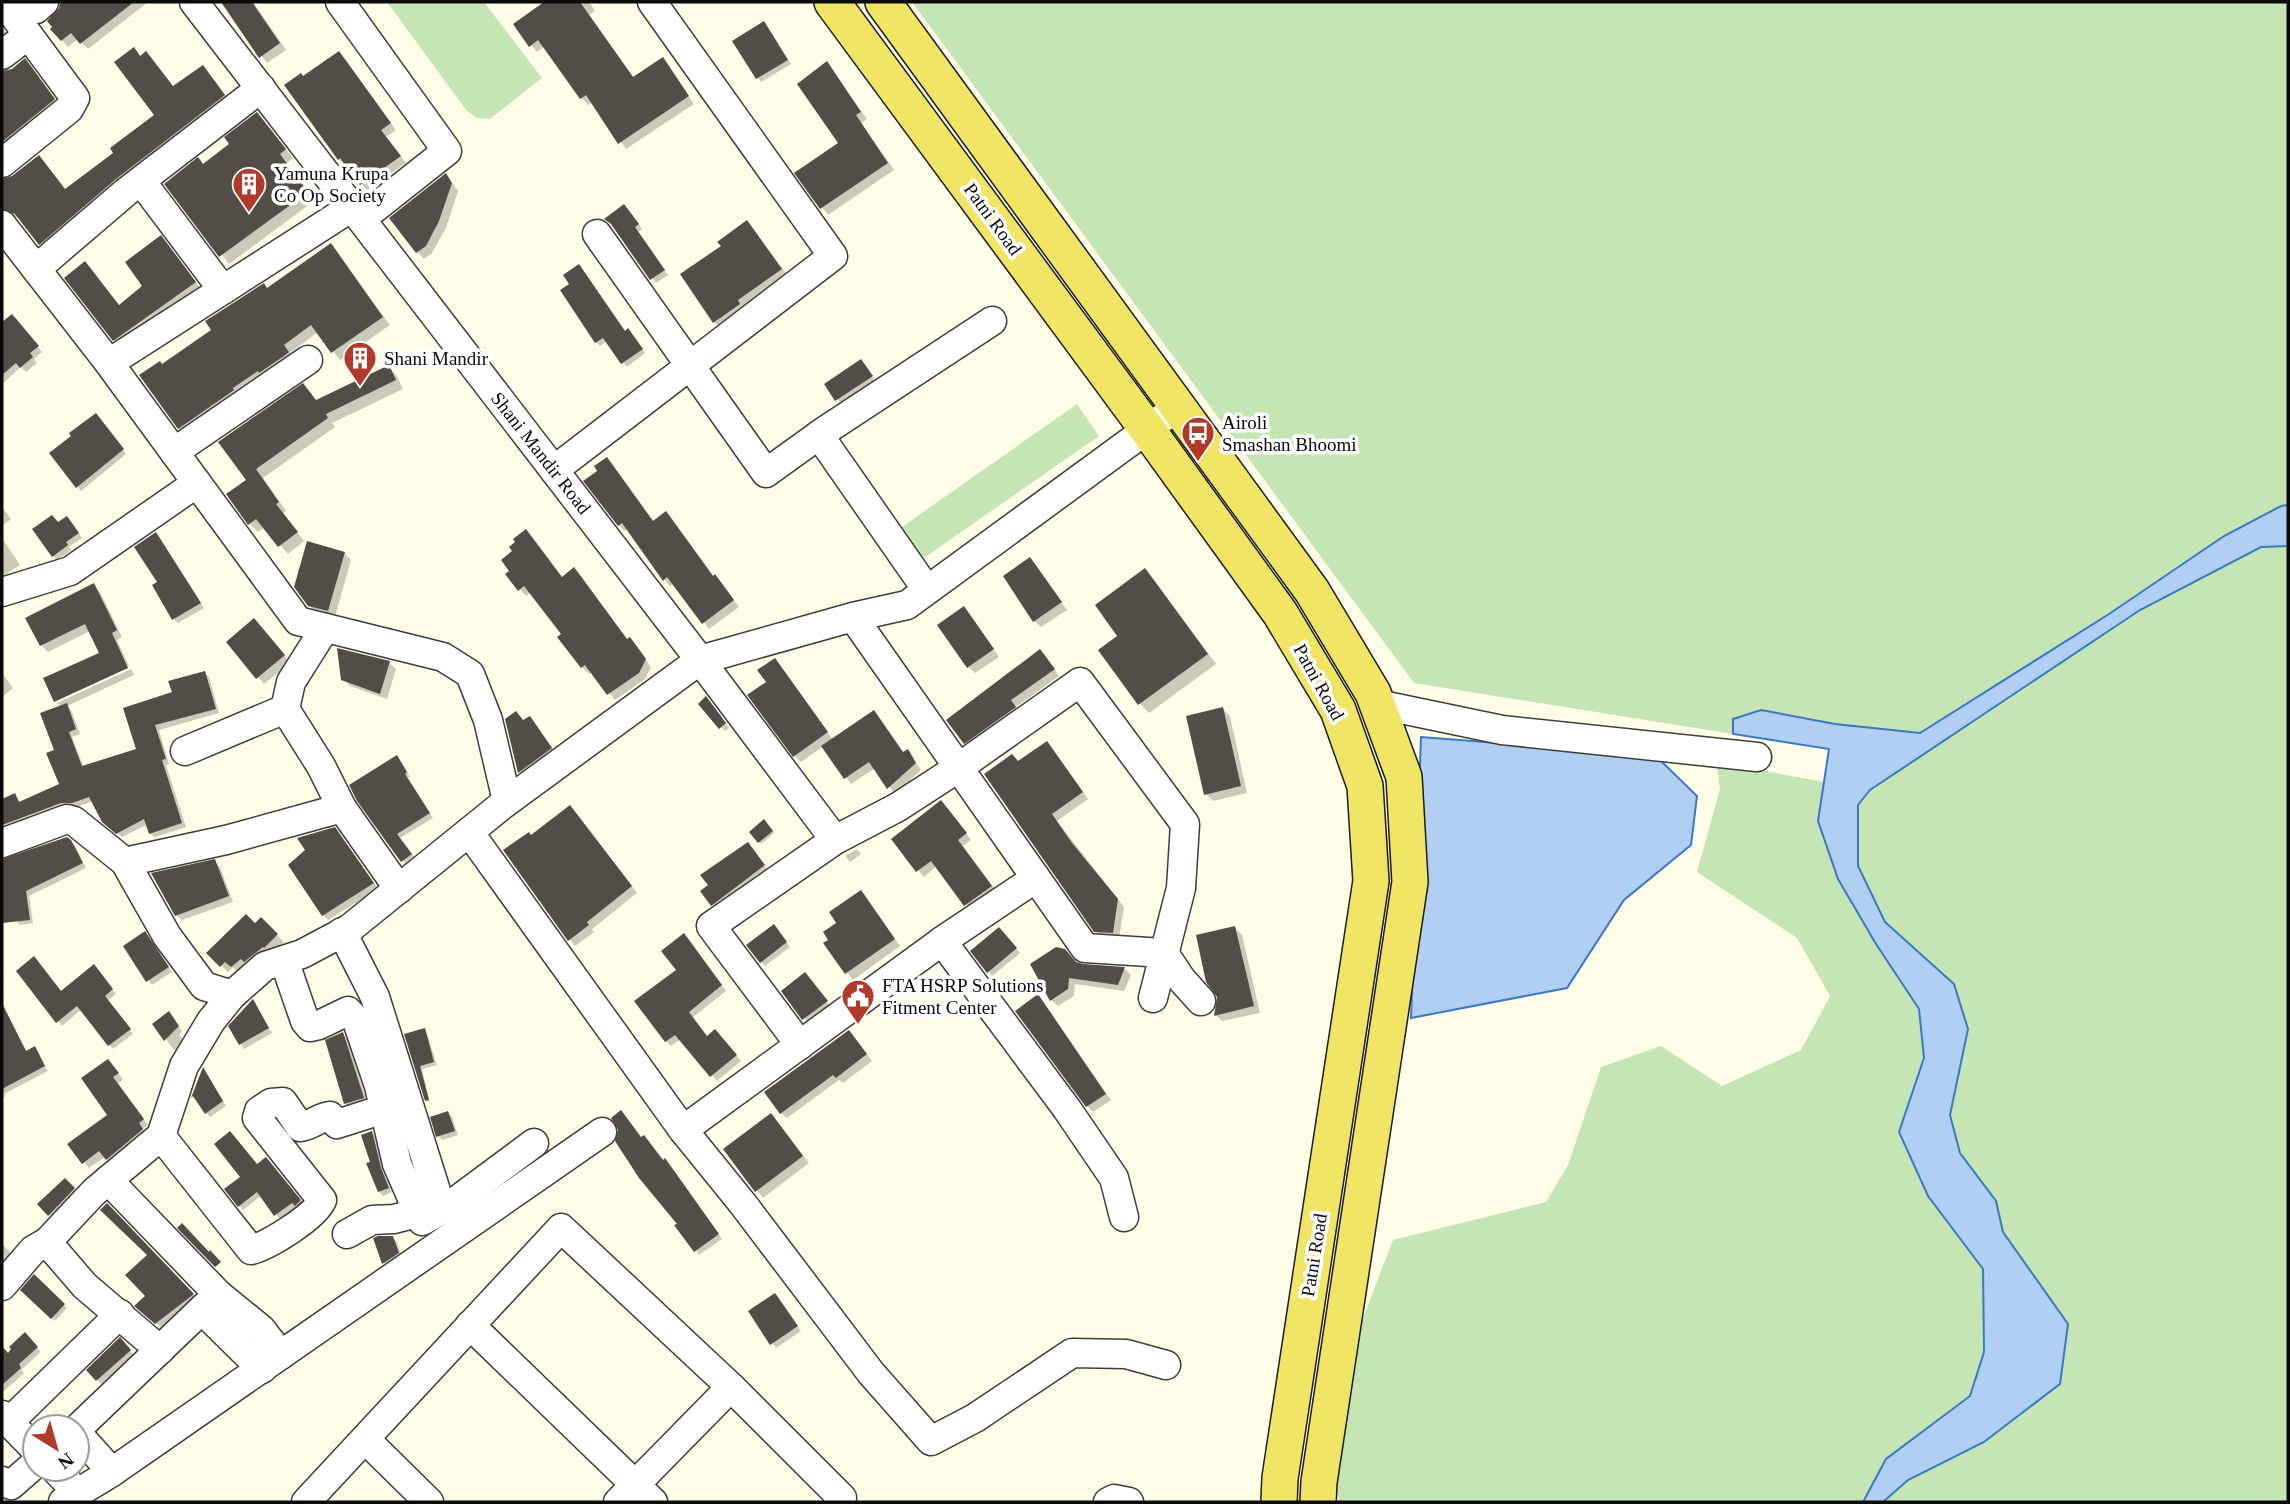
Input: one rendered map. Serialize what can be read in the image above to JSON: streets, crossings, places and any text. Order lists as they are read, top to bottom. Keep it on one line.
{"streets":{"main road":["Patni Road"],"street":["Shani Mandir Road"]},"places":{"building":["Yamuna Krupa Co Op Society","Shani Mandir"],"bus stop":["Airoli Smashan Bhoomi"],"public building":["FTA HSRP Solutions Fitment Center"]},"north":"bottom right"}
